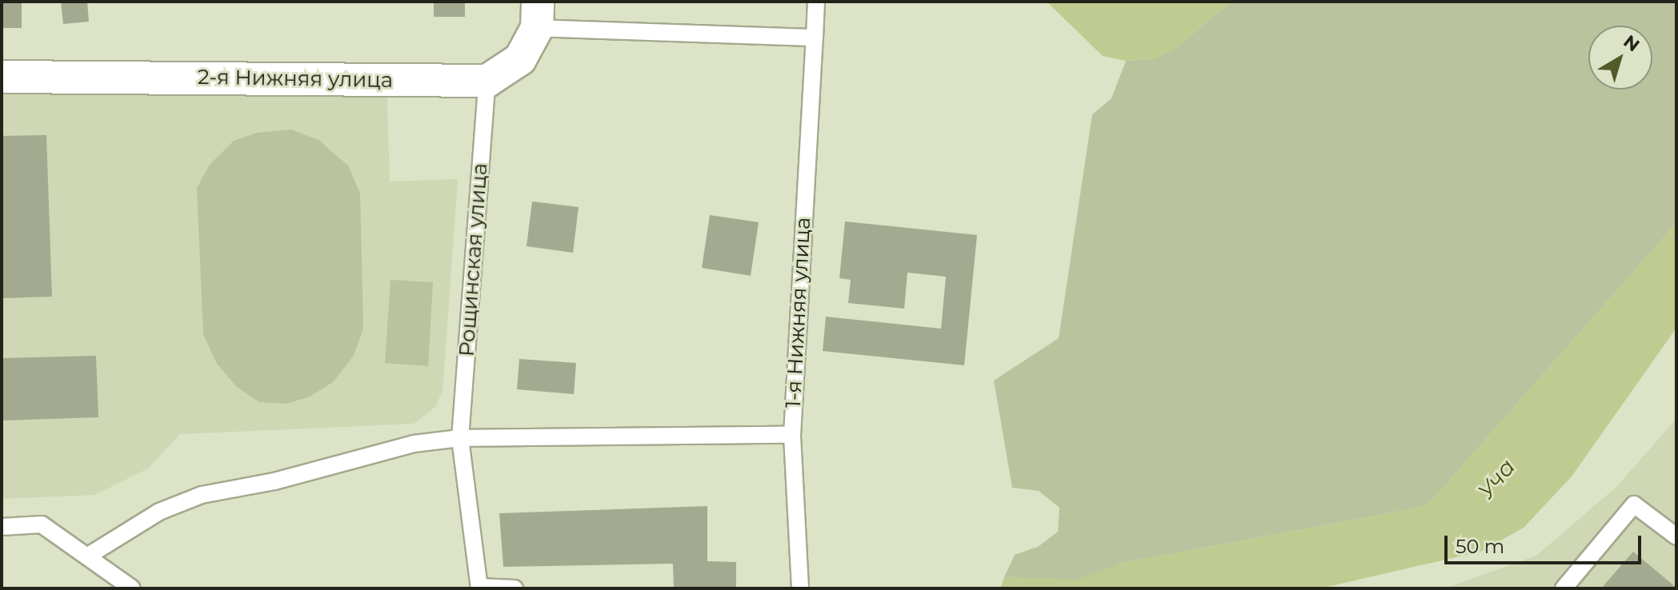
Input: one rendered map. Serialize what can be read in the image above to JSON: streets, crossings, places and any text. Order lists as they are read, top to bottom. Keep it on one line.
{"streets":{"street":["2-я Нижняя улица"],"lane":["Рощинская улица","1-я Нижняя улица"]},"crossings":[["2-я Нижняя улица","Рощинская улица"]],"water":["Уча"],"scale_bar":"50 m","north":"top right"}
